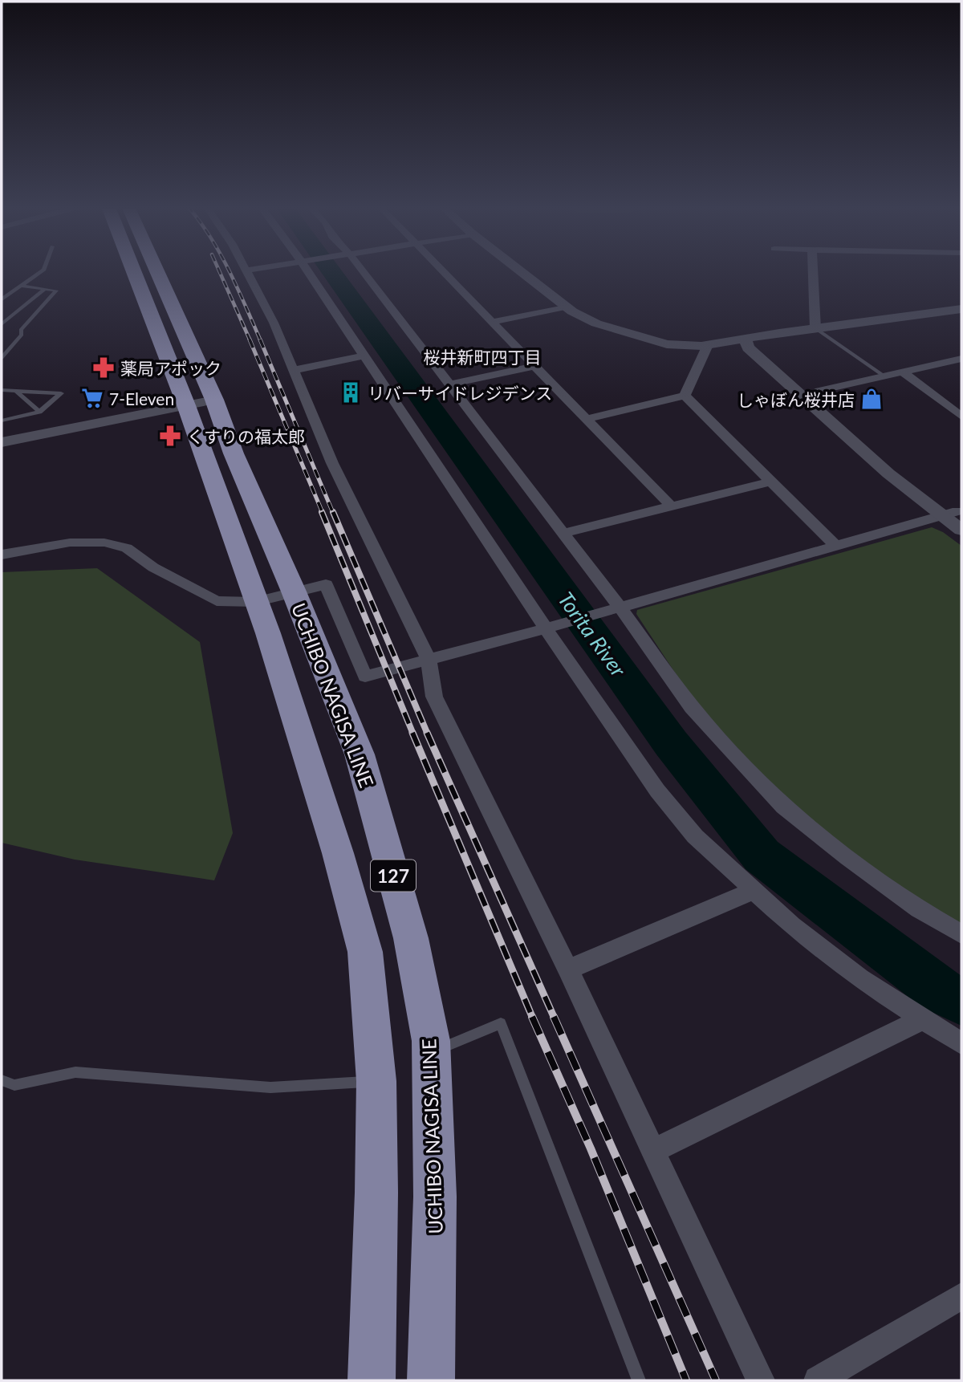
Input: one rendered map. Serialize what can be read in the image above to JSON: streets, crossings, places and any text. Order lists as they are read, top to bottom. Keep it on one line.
{"streets":{"highway":["UCHIBO NAGISA LINE","127"]},"districts":["桜井新町四丁目"],"water":["Torita River"],"places":{"pharmacy":["薬局アポック","くすりの福太郎"],"building":["リバーサイドレジデンス"],"supermarket":["7-Eleven"],"shop":["しゃぼん桜井店"]}}
